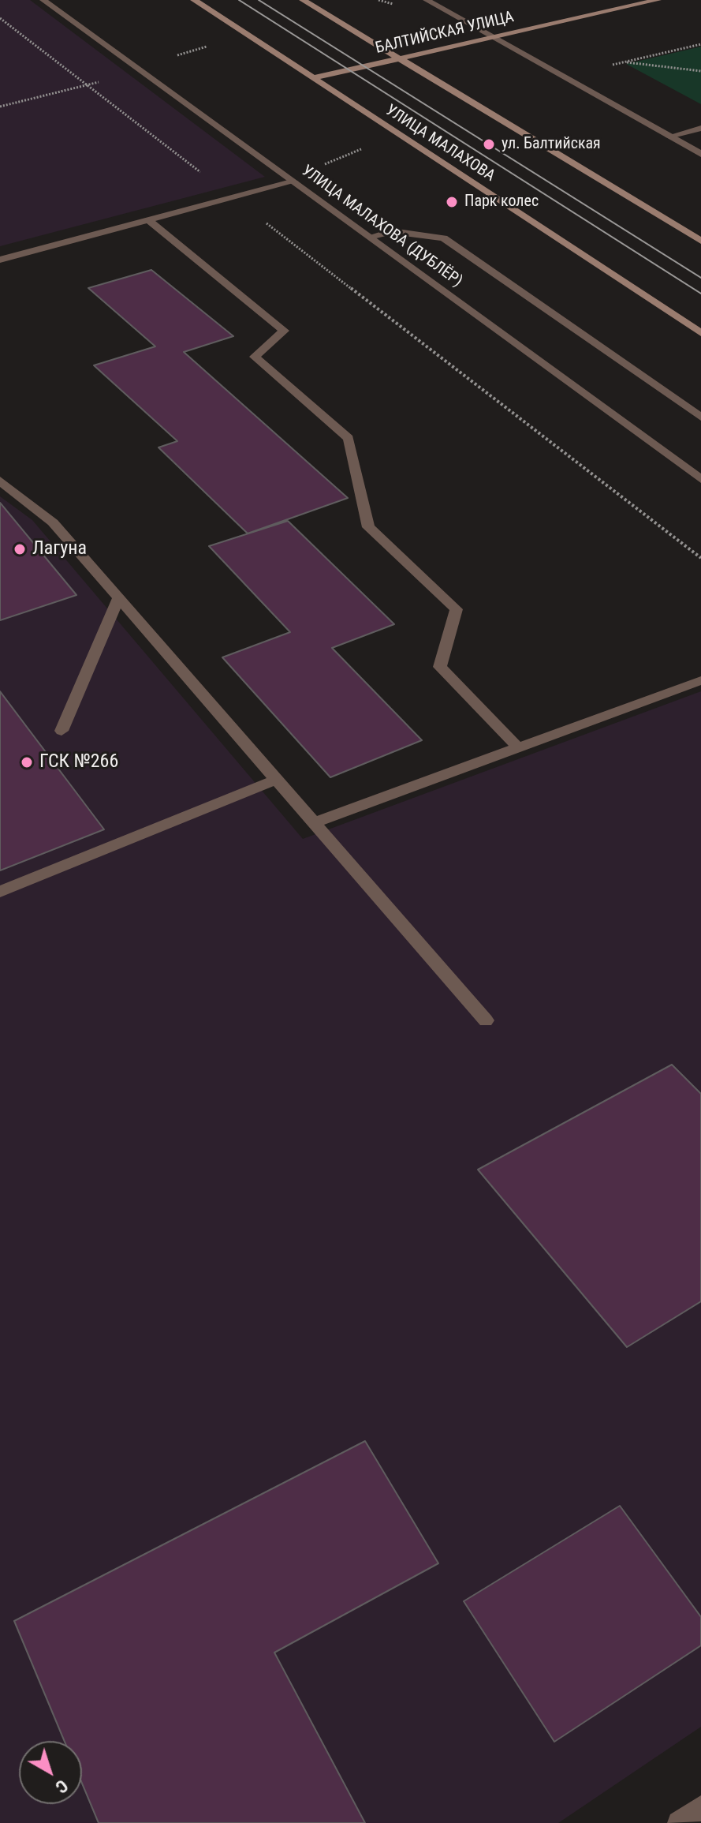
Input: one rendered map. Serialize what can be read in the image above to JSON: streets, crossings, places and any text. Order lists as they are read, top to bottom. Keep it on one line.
{"streets":{"main road":["БАЛТИЙСКАЯ УЛИЦА","УЛИЦА МАЛАХОВА"],"street":["УЛИЦА МАЛАХОВА (ДУБЛЁР)"]},"crossings":[["БАЛТИЙСКАЯ УЛИЦА","УЛИЦА МАЛАХОВА"]],"places":["ул. Балтийская","Парк колес","Лагуна","ГСК №266"],"north":"bottom right"}
